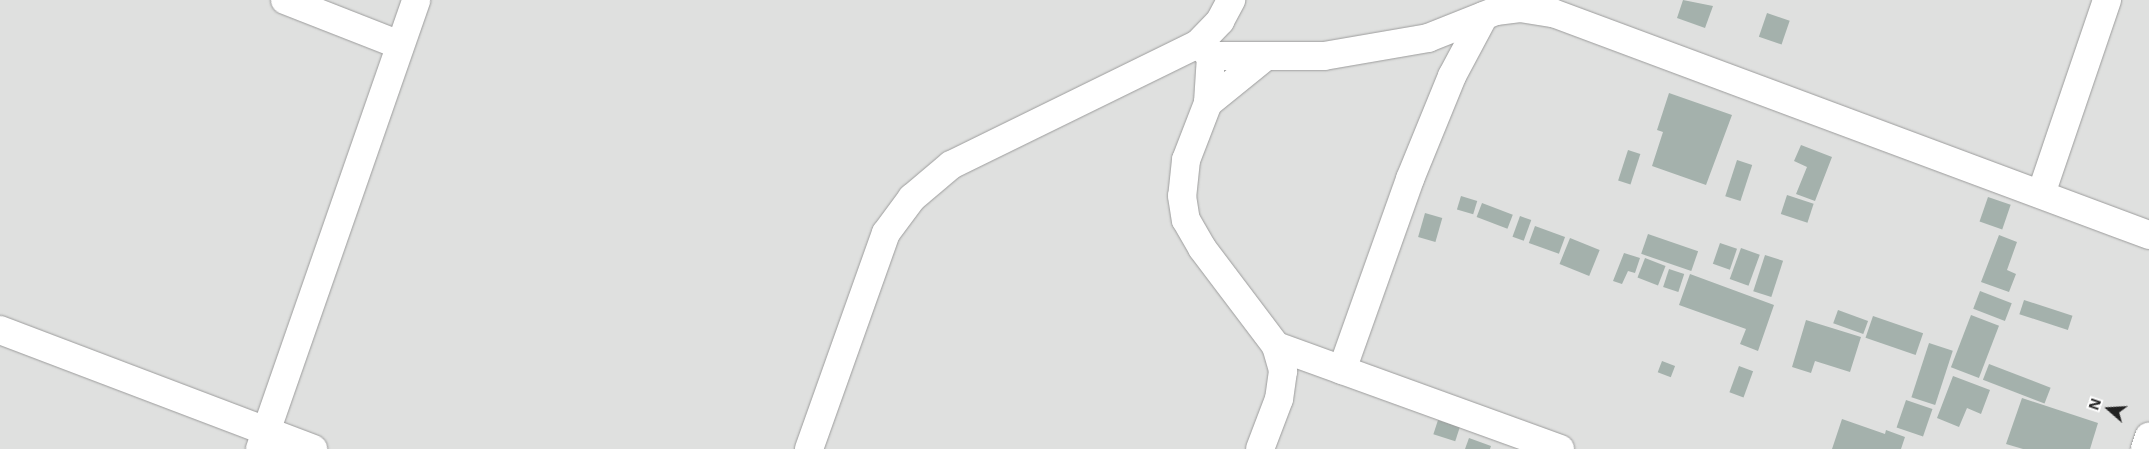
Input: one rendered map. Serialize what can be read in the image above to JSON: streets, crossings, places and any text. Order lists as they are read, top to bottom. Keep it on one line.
{"north":"left"}
